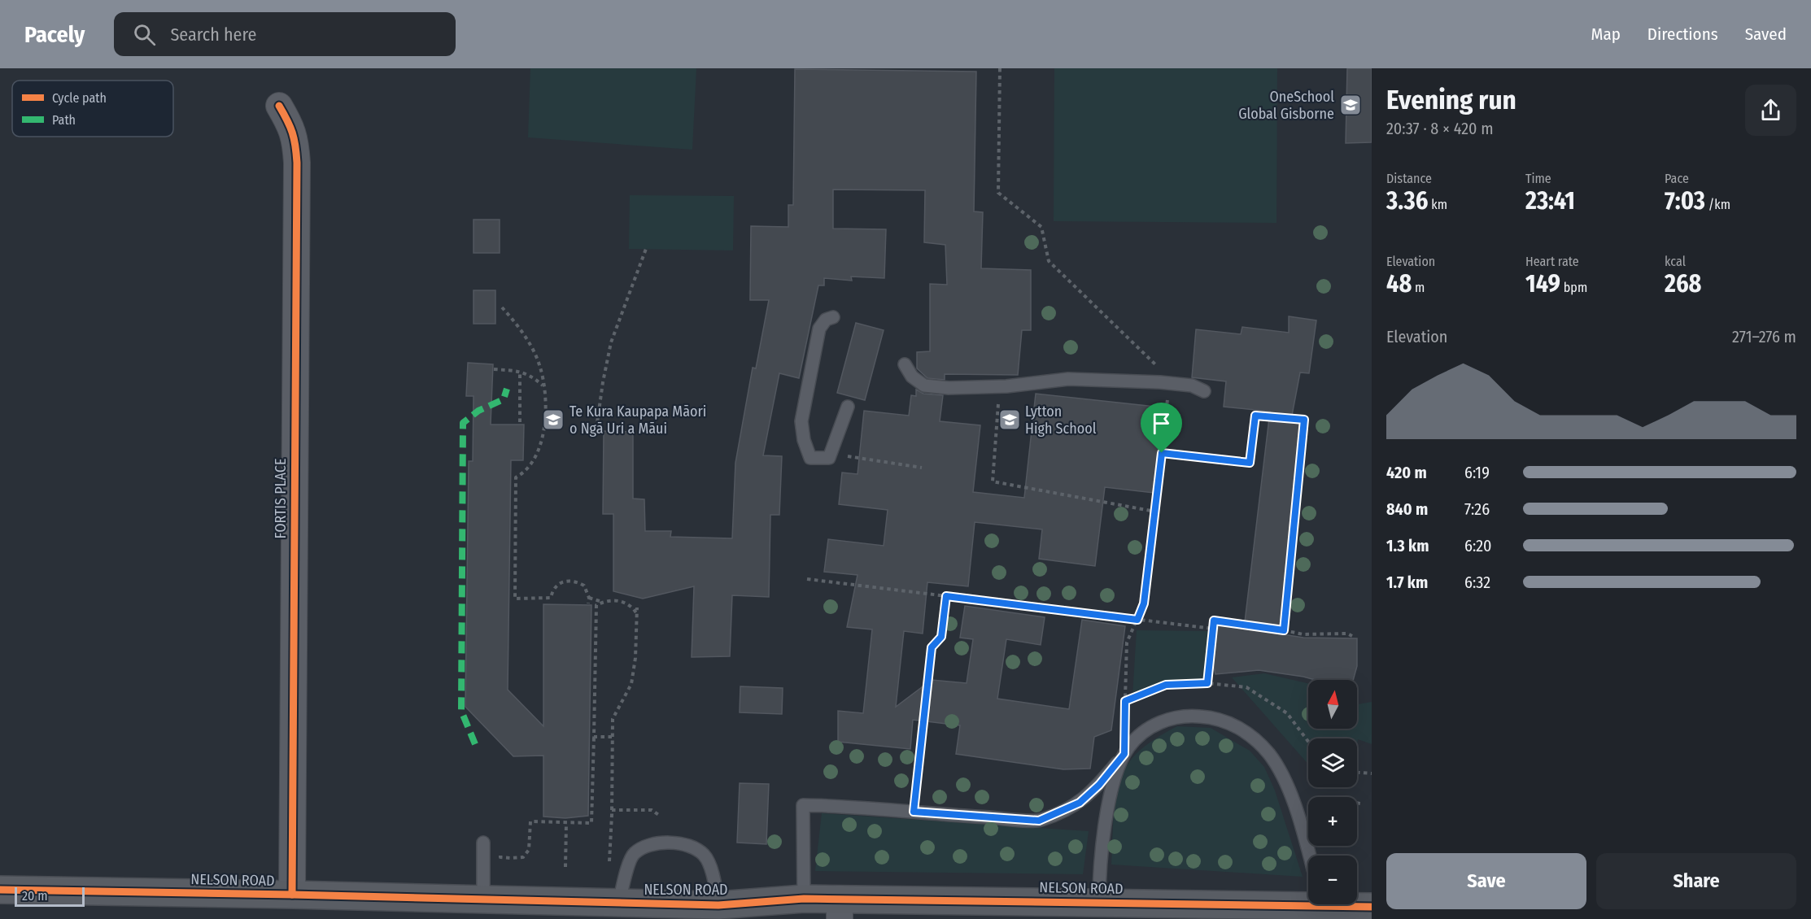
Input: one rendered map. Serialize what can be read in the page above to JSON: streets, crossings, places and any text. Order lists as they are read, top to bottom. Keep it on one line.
{"streets":{"street":["FORTIS PLACE","NELSON ROAD"]},"crossings":[["FORTIS PLACE","NELSON ROAD"]],"places":{"school or university":["OneSchool Global Gisborne","Te Kura Kaupapa Māori o Ngā Uri a Māui","Lytton High School"]},"legend":["Cycle path","Path"],"scale_bar":"20 m","north":"top","page":{"header":"Pacely","search":"Search here","nav":["Map","Directions","Saved"],"heading":["Evening run","20:37 · 8 × 420 m"],"stats":[["Distance","3.36 km"],["Time","23:41"],["Pace","7:03 /km"],["Elevation","48 m"],["Heart rate","149 bpm"],["kcal","268"]],"chart":["Elevation","271–276 m"],"list":[{"name":"420 m","note":"6:19"},{"name":"840 m","note":"7:26"},{"name":"1.3 km","note":"6:20"},{"name":"1.7 km","note":"6:32"}],"map_buttons":["+","−"],"buttons":["Save","Share"],"scale":"20 m"}}
